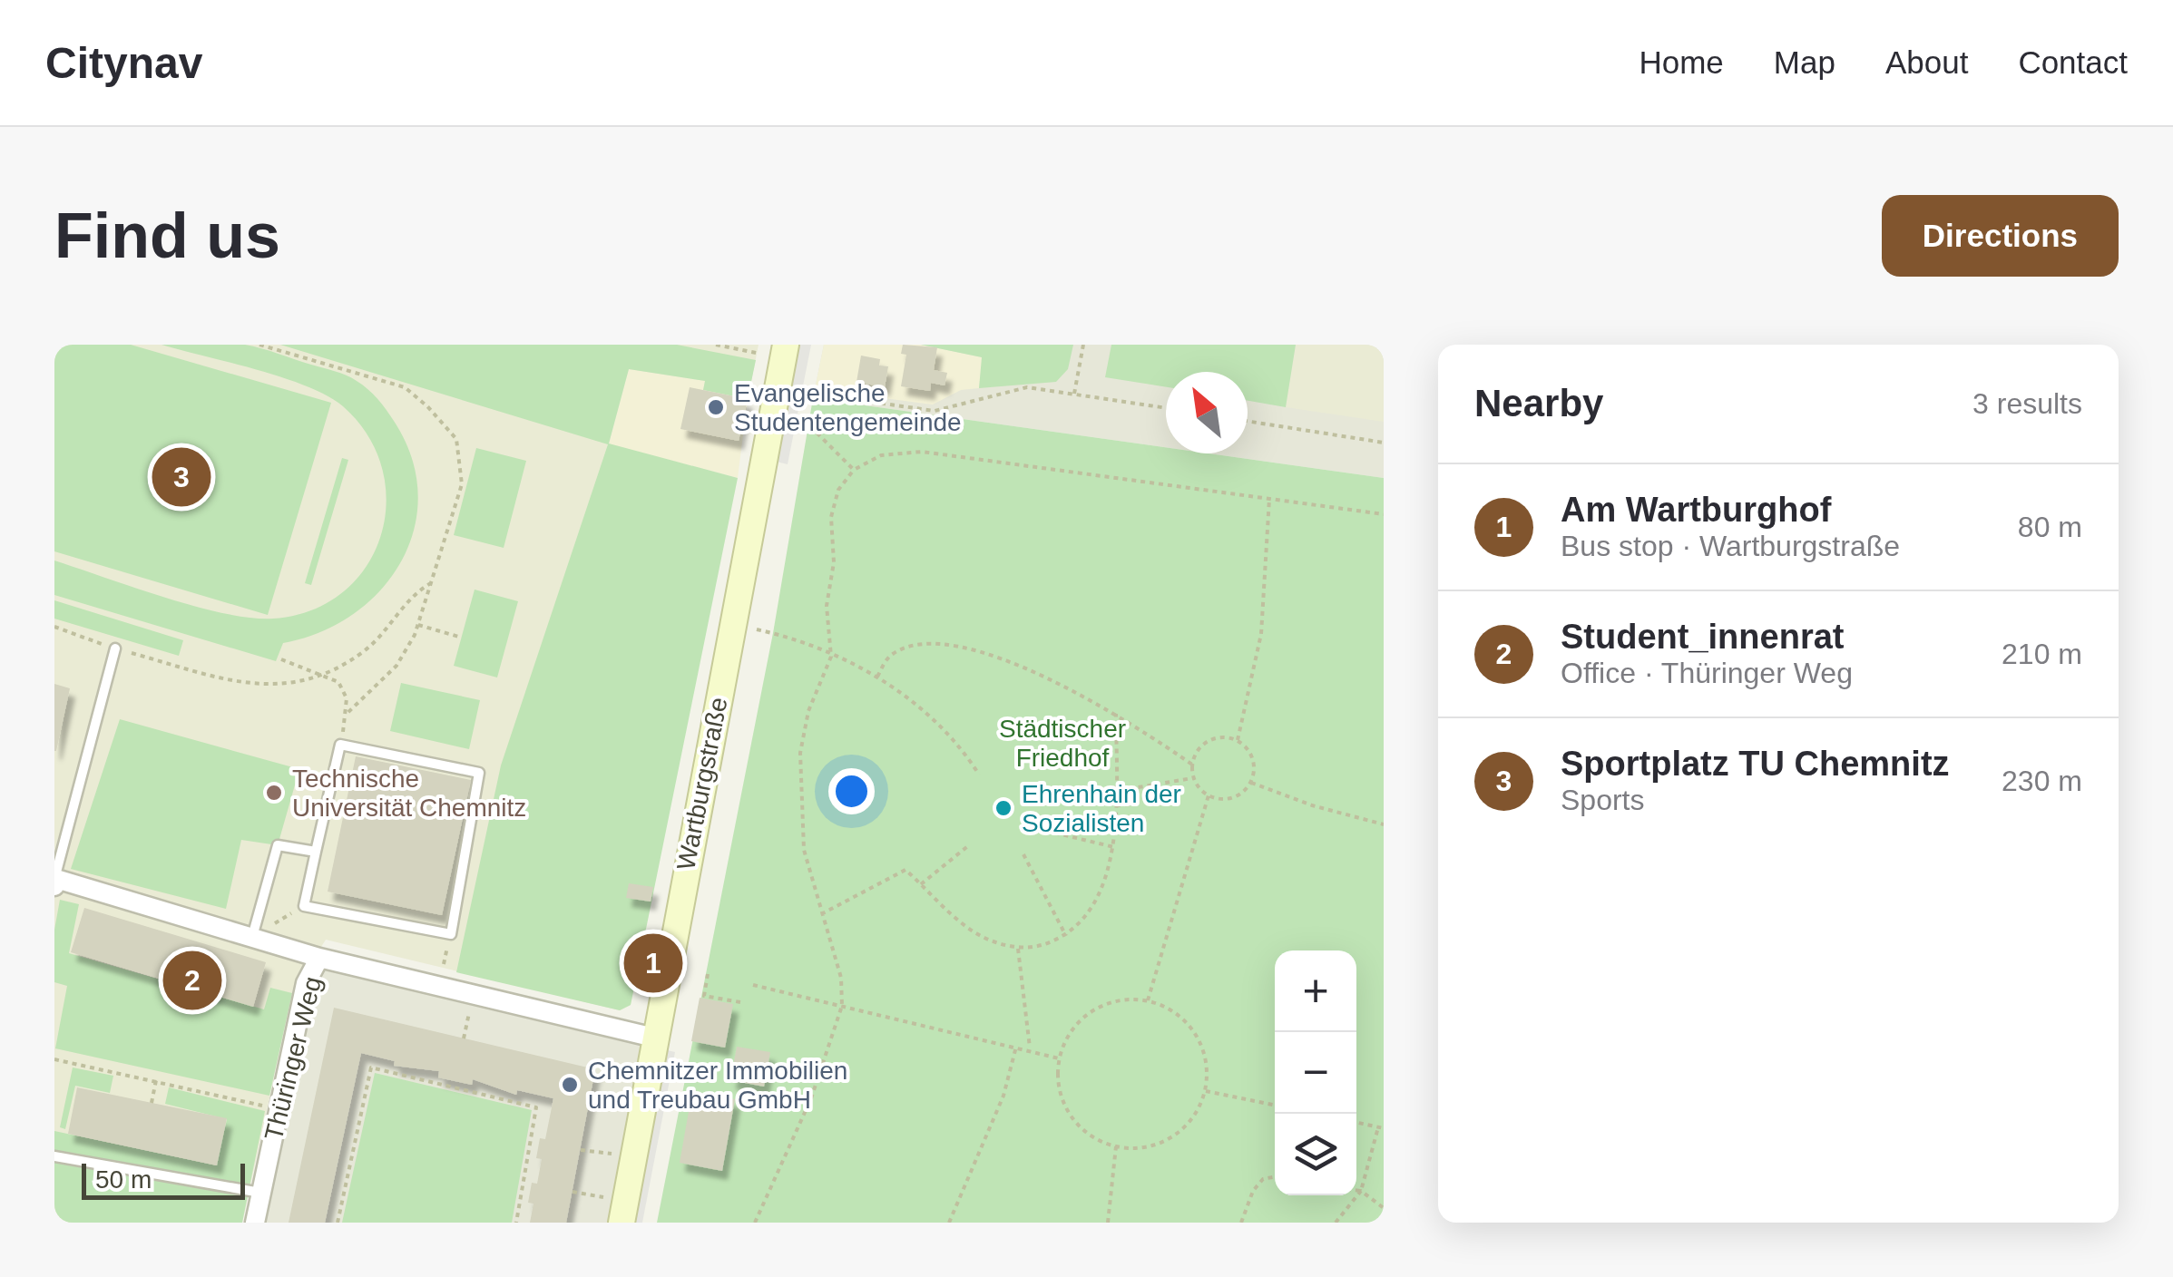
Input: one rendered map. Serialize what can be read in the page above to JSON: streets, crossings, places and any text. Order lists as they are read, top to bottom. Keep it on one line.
{"streets":{"main road":["Wartburgstraße"],"street":["Thüringer Weg"]},"parks":["Städtischer Friedhof"],"places":["Evangelische Studentengemeinde","Technische Universität Chemnitz","Ehrenhain der Sozialisten","Chemnitzer Immobilien und Treubau GmbH"],"scale_bar":"50 m","north":"top left","page":{"header":"Citynav","nav":["Home","Map","About","Contact"],"buttons":"Directions","title":"Find us","heading":["Nearby","3 results"],"pins":["3","1","2"],"list":[{"mark":"1","name":"Am Wartburghof","note":"Bus stop · Wartburgstraße","value":"80 m"},{"mark":"2","name":"Student_innenrat","note":"Office · Thüringer Weg","value":"210 m"},{"mark":"3","name":"Sportplatz TU Chemnitz","note":"Sports","value":"230 m"}],"map_buttons":["+","−"],"scale":"50 m"}}
